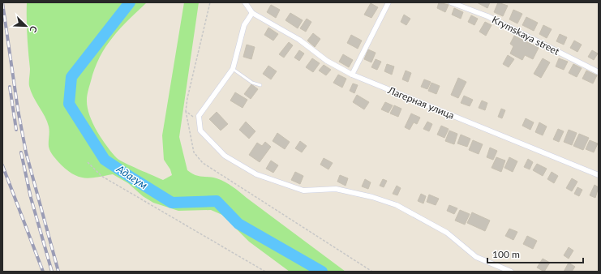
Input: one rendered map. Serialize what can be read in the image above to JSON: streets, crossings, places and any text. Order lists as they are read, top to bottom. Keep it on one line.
{"streets":{"street":["Krymskaya street","Лагерная улица"]},"water":["Адагум"],"scale_bar":"100 m","north":"bottom right"}
